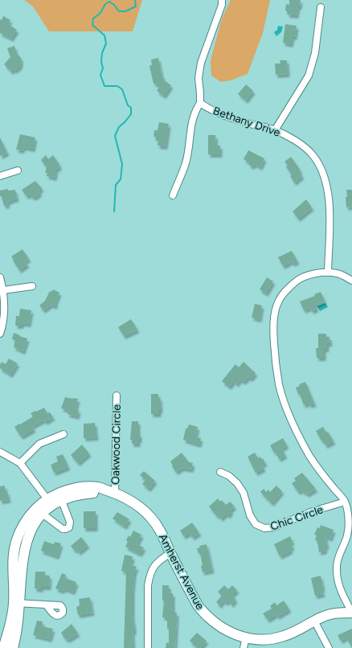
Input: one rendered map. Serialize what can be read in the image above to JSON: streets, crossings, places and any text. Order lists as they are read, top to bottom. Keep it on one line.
{"streets":{"street":["Bethany Drive","Oakwood Circle","Chic Circle","Amherst Avenue"]},"crossings":[["Oakwood Circle","Amherst Avenue"]]}
